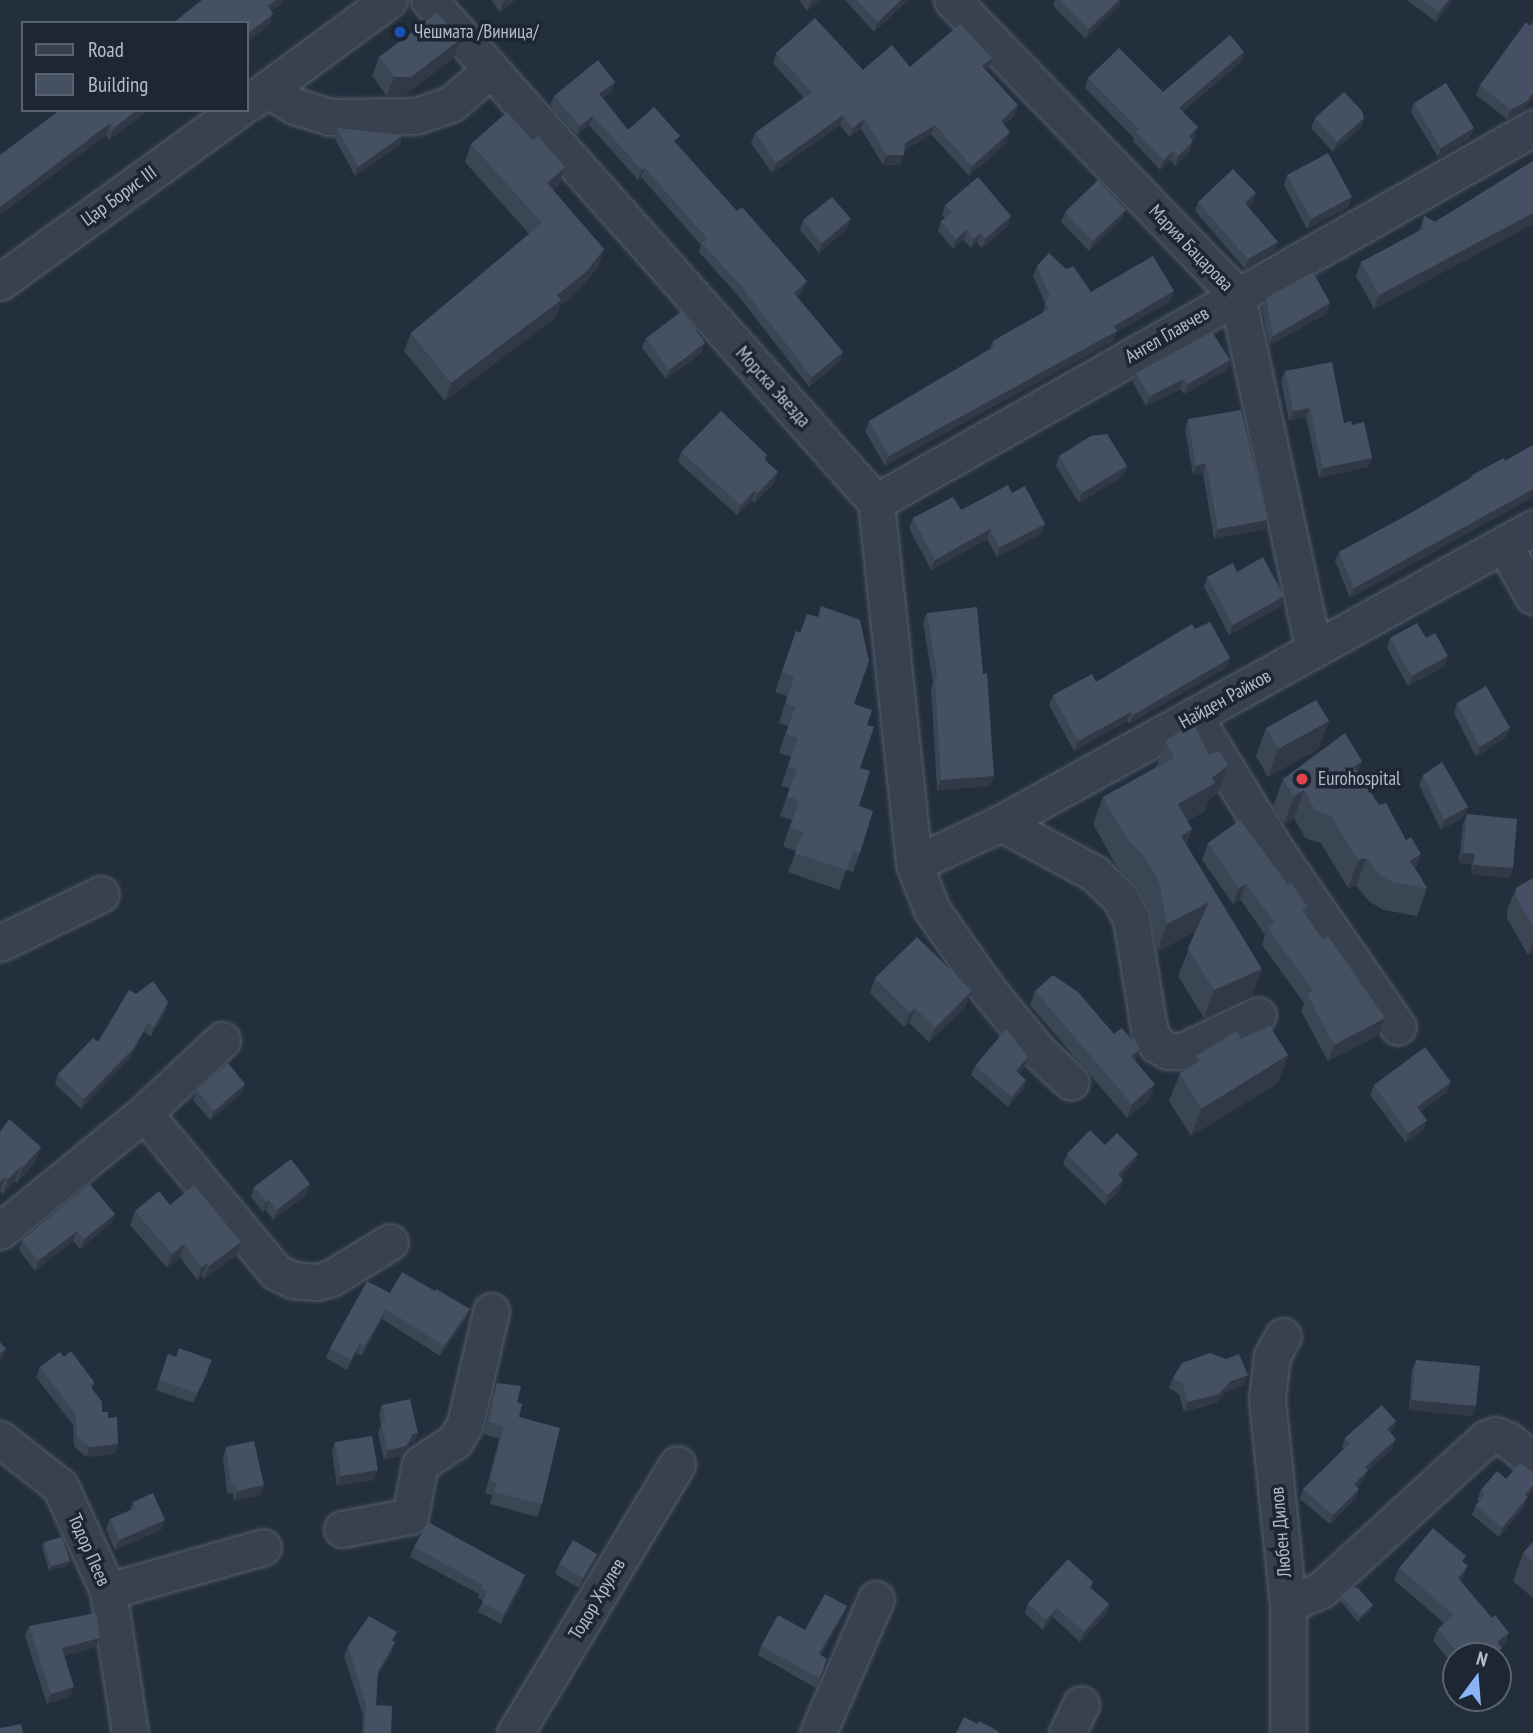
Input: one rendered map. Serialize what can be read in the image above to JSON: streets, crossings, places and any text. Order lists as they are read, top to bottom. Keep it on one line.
{"streets":{"street":["Цар Борис III","Мария Бацарова","Ангел Главчев","Морска Звезда","Найден Райков","Любен Дилов","Тодор Пеев","Тодор Хрулев"]},"crossings":[["Мария Бацарова","Ангел Главчев"],["Мария Бацарова","Найден Райков"],["Ангел Главчев","Морска Звезда"]],"places":["Чешмата /Виница/","Eurohospital"],"legend":["Road","Building"],"north":"top"}
